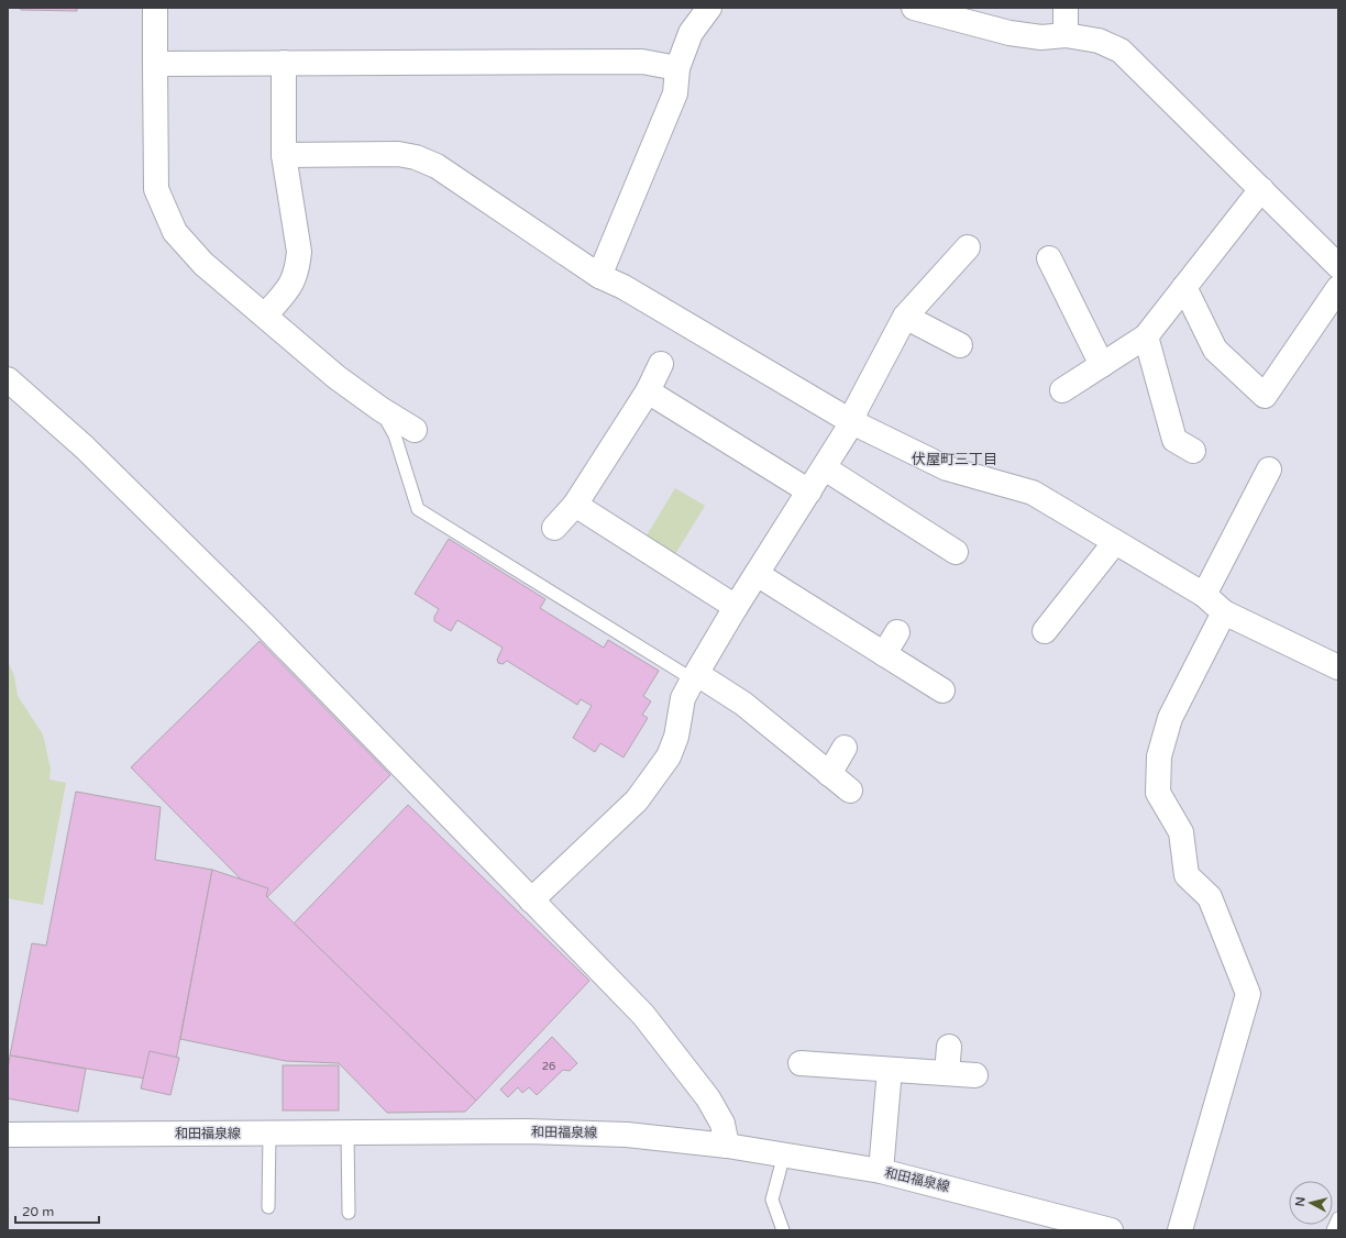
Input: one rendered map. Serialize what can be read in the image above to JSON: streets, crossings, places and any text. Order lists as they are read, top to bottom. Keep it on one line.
{"streets":{"street":["和田福泉線"]},"districts":["伏屋町三丁目"],"house_numbers":["26"],"scale_bar":"20 m","north":"left"}
